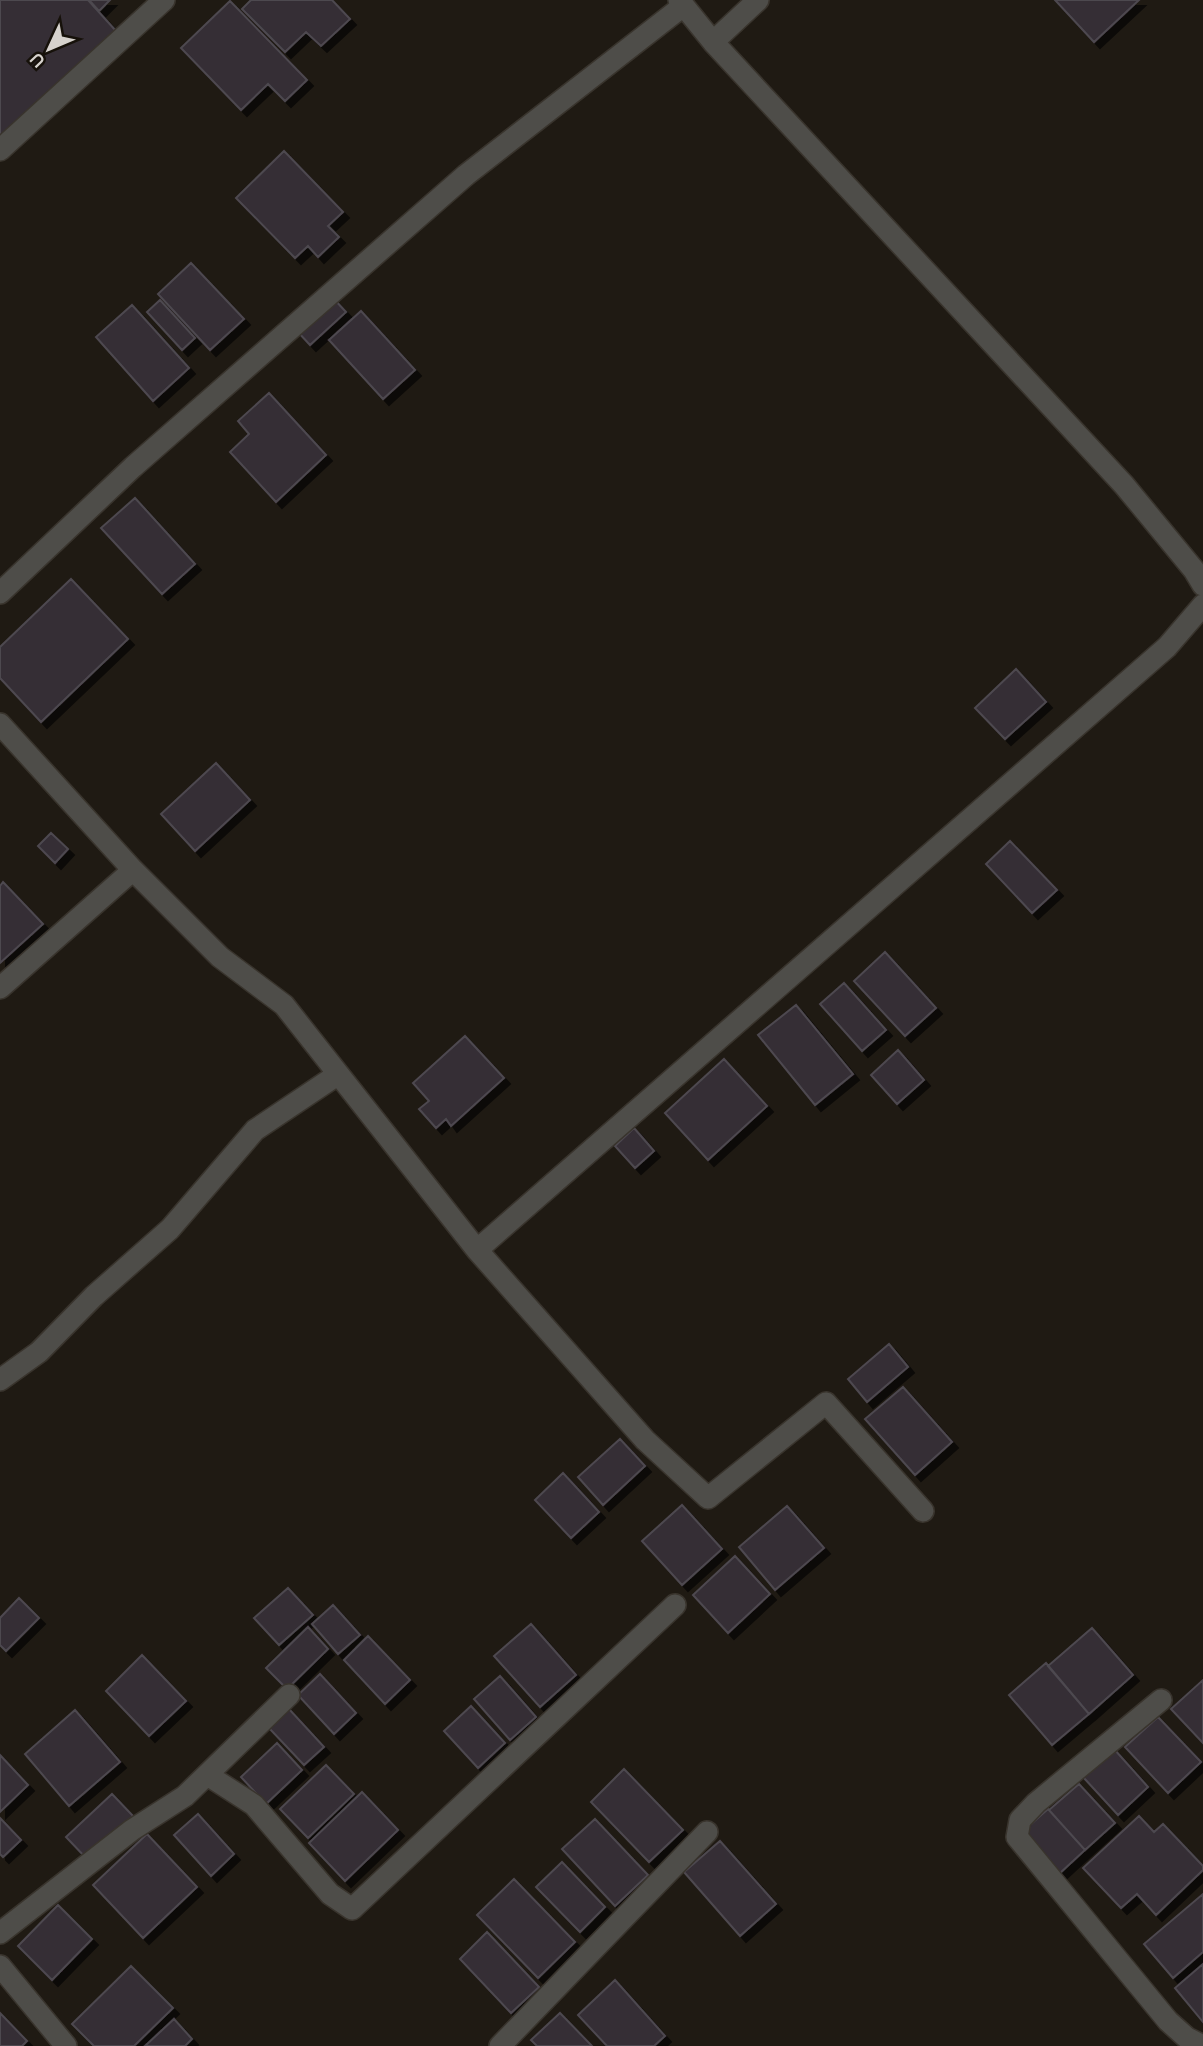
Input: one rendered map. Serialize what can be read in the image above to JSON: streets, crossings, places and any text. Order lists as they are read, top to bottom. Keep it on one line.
{"north":"bottom left"}
